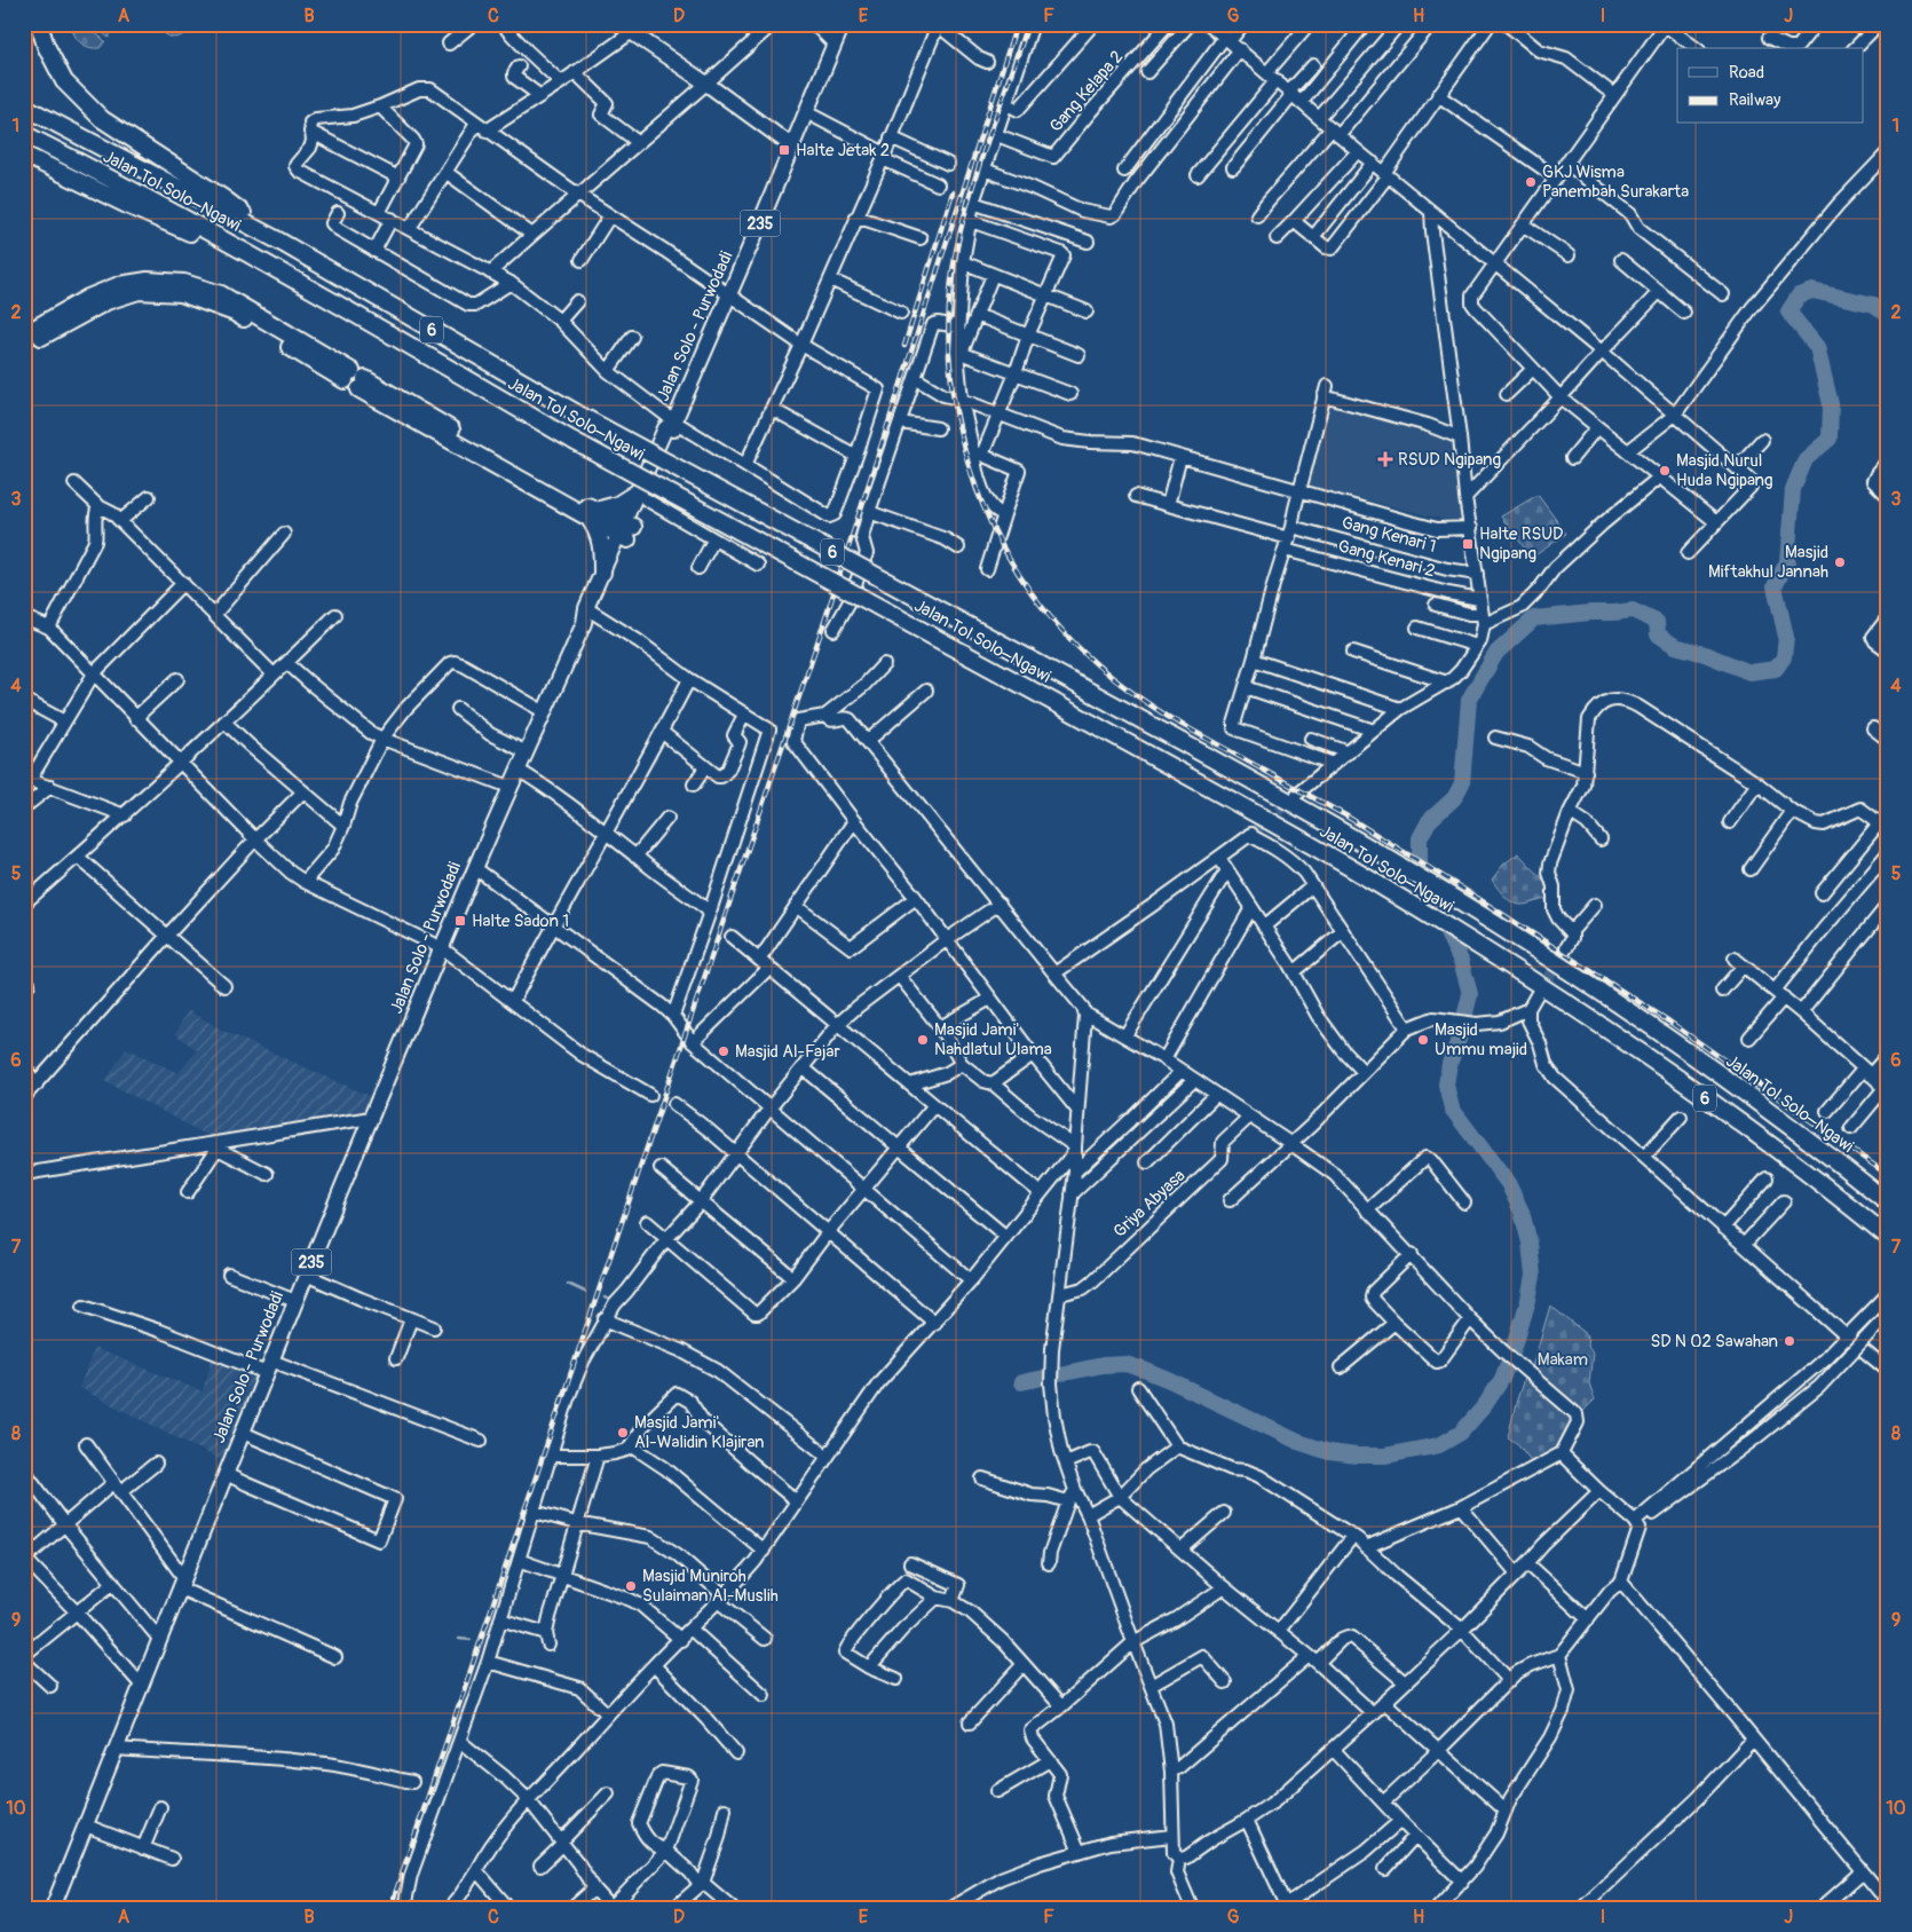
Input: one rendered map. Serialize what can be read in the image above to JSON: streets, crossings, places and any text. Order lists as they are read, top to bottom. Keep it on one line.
{"streets":{"highway":["Jalan Tol Solo–Ngawi","6"],"main road":["235","Jalan Solo - Purwodadi"],"street":["Gang Kelapa 2","Gang Kenari 1","Gang Kenari 2","Griya Abyasa"]},"parks":["Makam"],"places":{"transit":["Halte Jetak 2","Halte RSUD Ngipang","Halte Sadon 1"],"other":["GKJ Wisma Panembah Surakarta","Masjid Nurul Huda Ngipang","Masjid Miftakhul Jannah","Masjid Jami' Nahdlatul Ulama","Masjid Ummu majid","Masjid Al-Fajar","SD N 02 Sawahan","Masjid Jami' Al-Walidin Klajiran","Masjid Muniroh Sulaiman Al-Muslih"],"health":["RSUD Ngipang"]},"legend":["Road","Railway"],"grid":{"columns":["A","B","C","D","E","F","G","H","I","J"],"rows":["1","2","3","4","5","6","7","8","9","10"]}}
